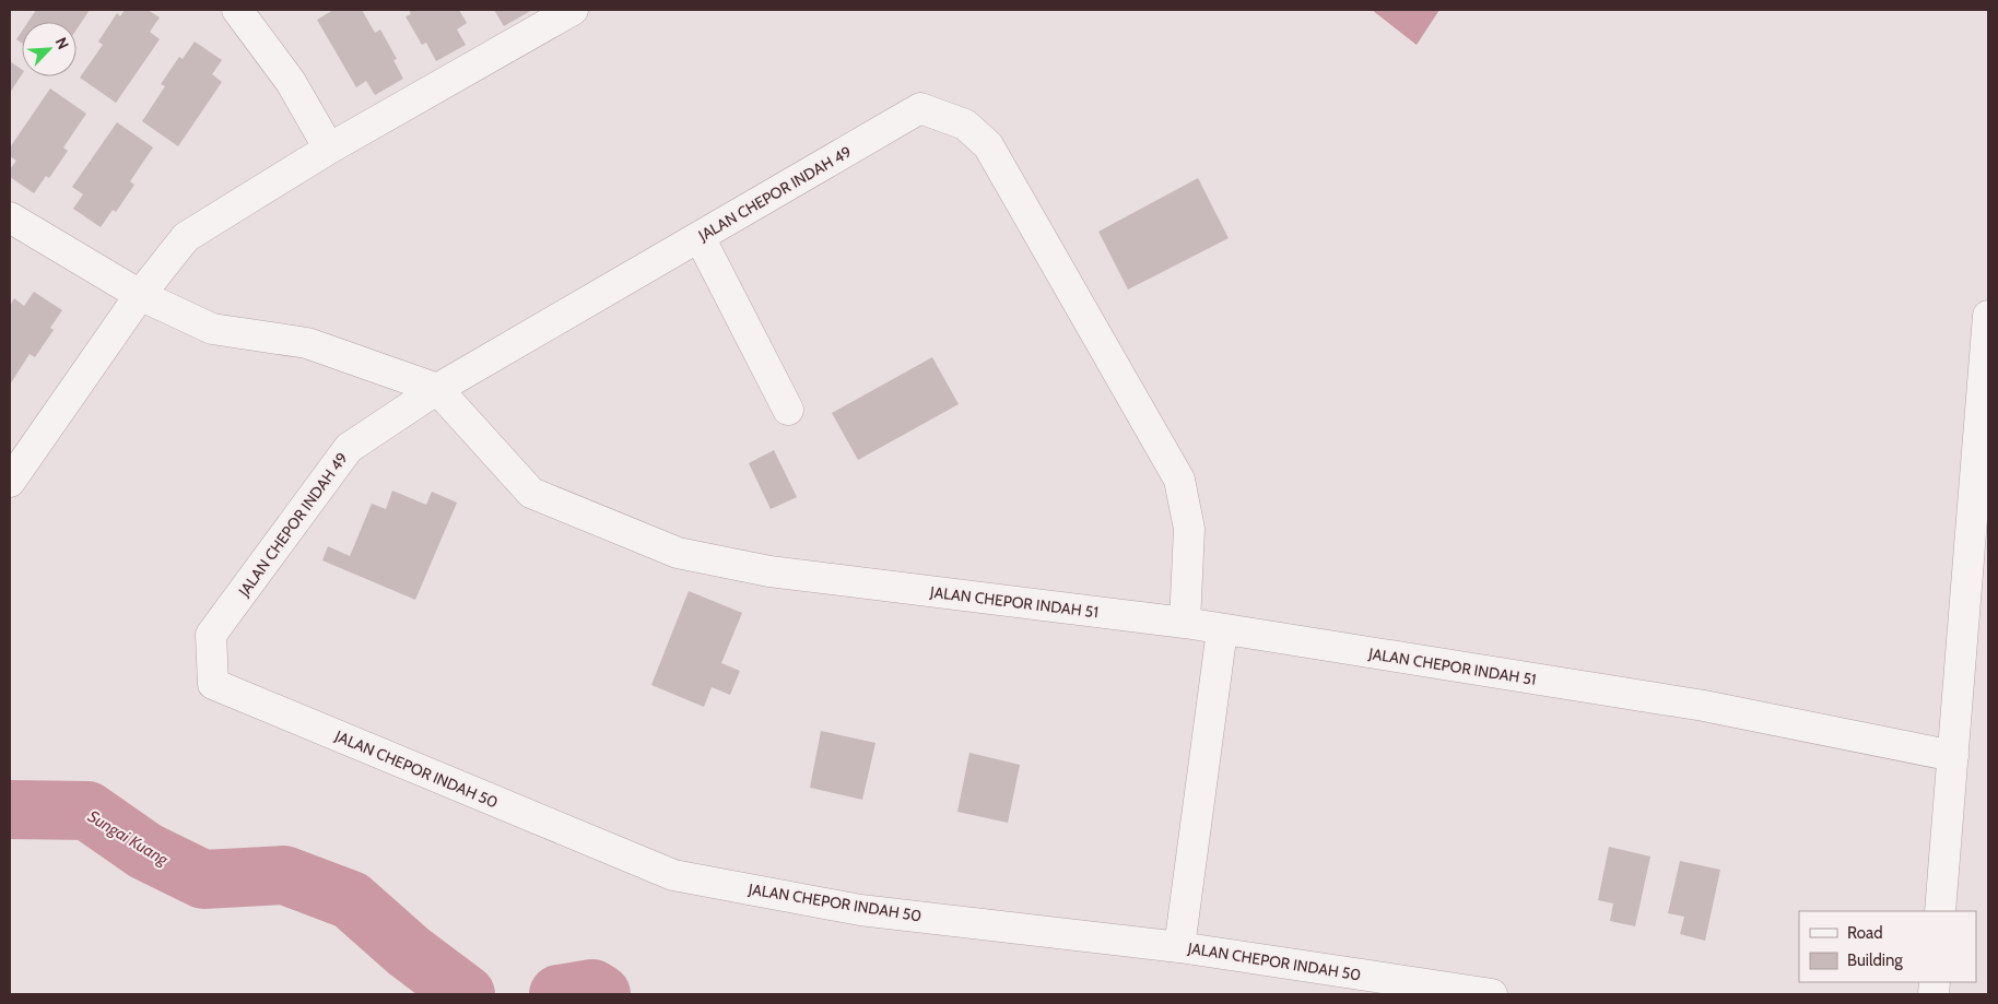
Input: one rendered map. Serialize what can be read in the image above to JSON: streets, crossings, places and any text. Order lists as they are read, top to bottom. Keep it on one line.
{"streets":{"street":["JALAN CHEPOR INDAH 49","JALAN CHEPOR INDAH 51","JALAN CHEPOR INDAH 50"]},"crossings":[["JALAN CHEPOR INDAH 49","JALAN CHEPOR INDAH 51"],["JALAN CHEPOR INDAH 49","JALAN CHEPOR INDAH 50"]],"water":["Sungai Kuang"],"legend":["Road","Building"],"north":"top right"}
